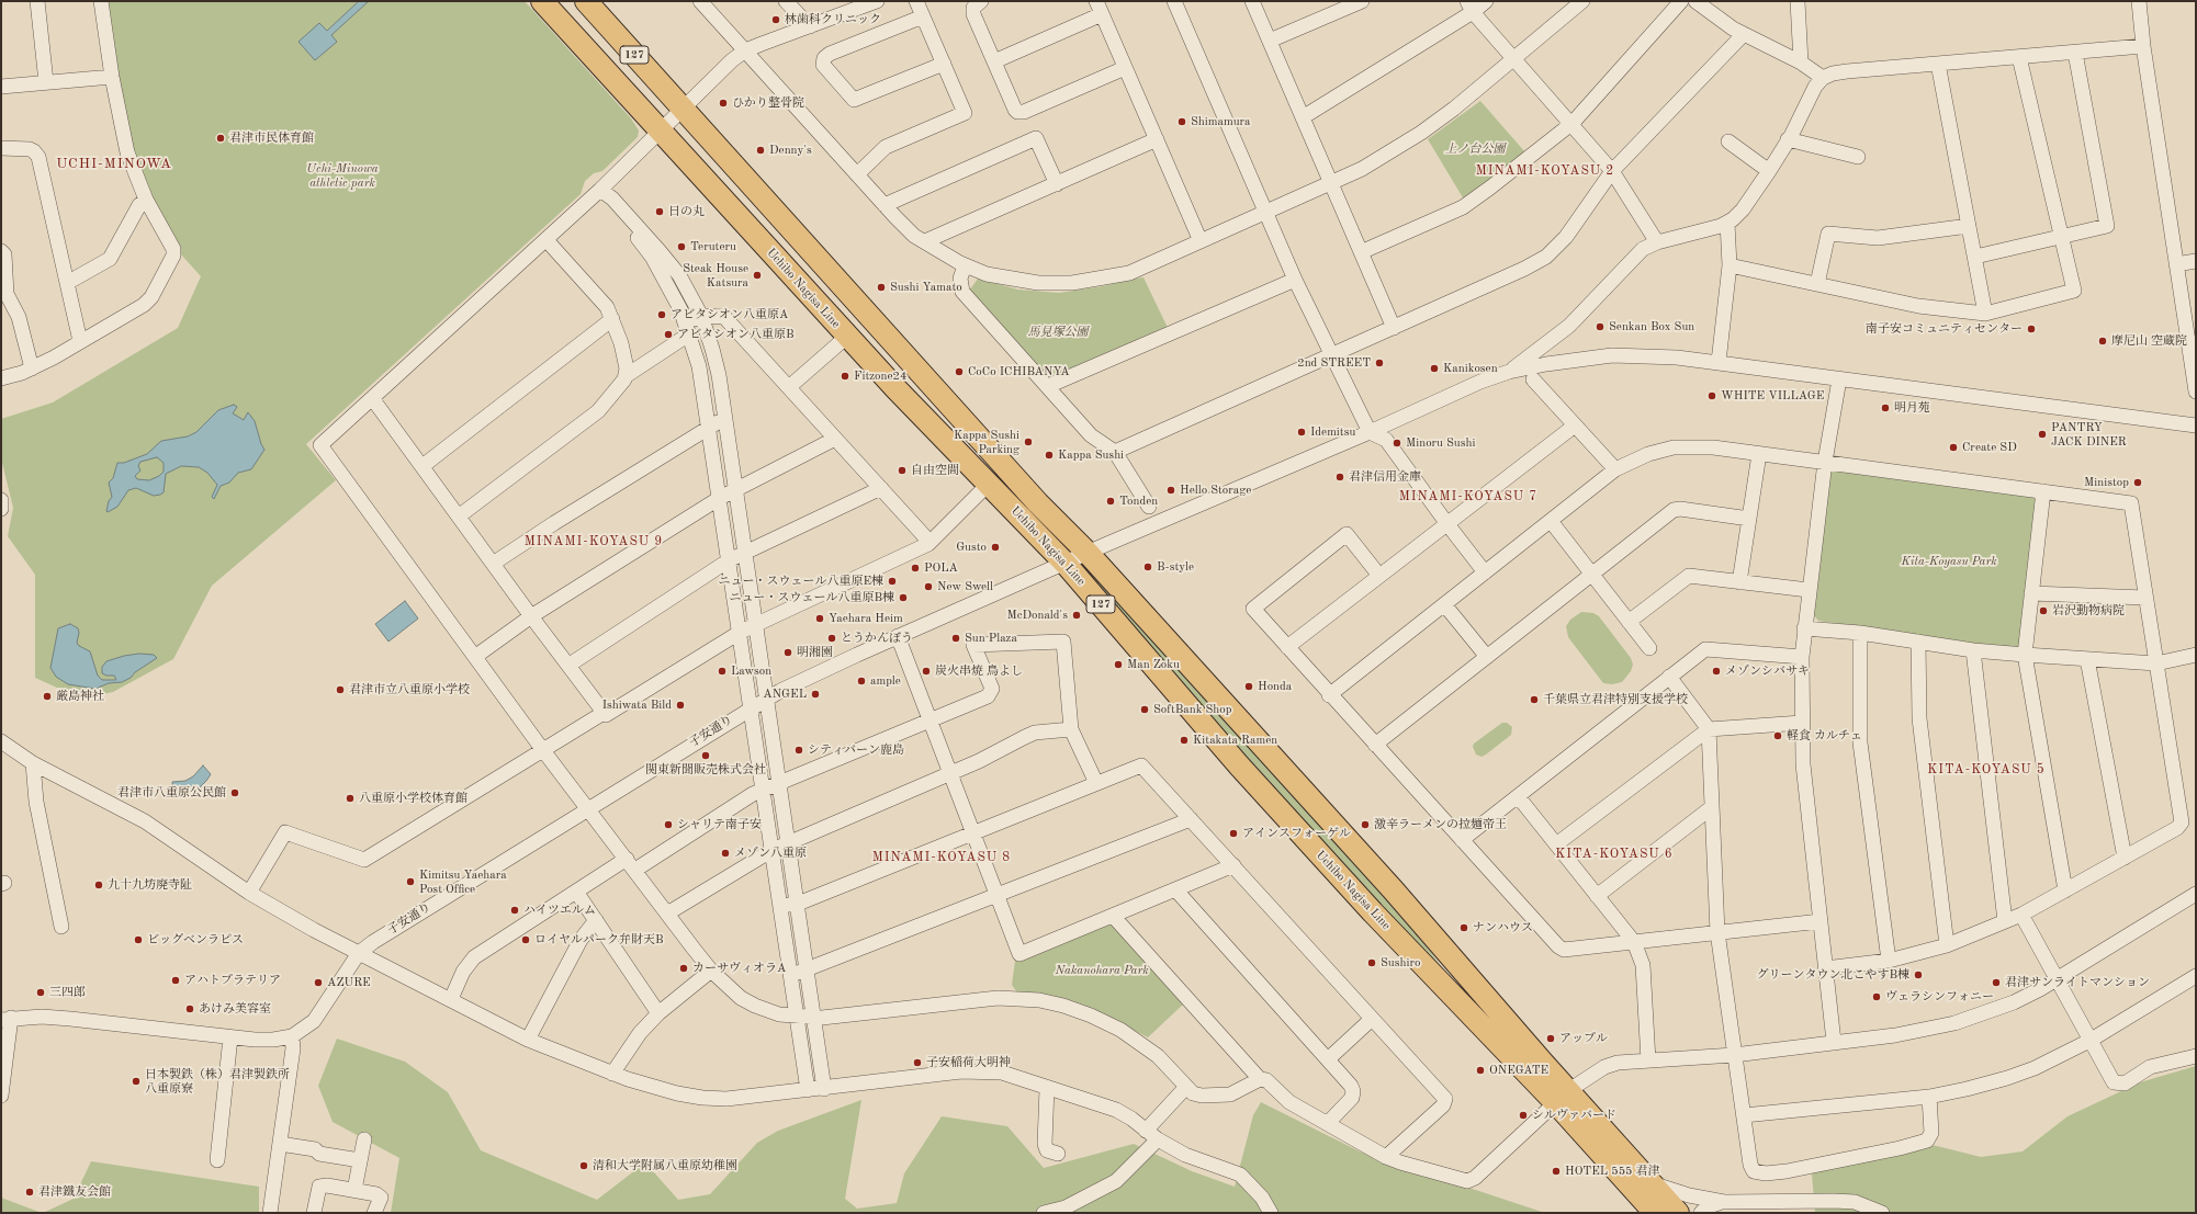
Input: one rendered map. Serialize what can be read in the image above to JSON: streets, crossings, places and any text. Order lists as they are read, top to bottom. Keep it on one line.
{"streets":{"highway":["127","Uchibo Nagisa Line"],"street":["子安通り"]},"crossings":[["Uchibo Nagisa Line","子安通り"]],"districts":["UCHI-MINOWA","MINAMI-KOYASU 2","MINAMI-KOYASU 7","MINAMI-KOYASU 9","KITA-KOYASU 5","KITA-KOYASU 6","MINAMI-KOYASU 8"],"parks":["上ノ台公園","Uchi-Minowa athletic park","馬見塚公園","Kita-Koyasu Park","Nakanohara Park"],"places":["林歯科クリニック","ひかり整骨院","Shimamura","君津市民体育館","Denny's","日の丸","Teruteru","Steak House Katsura","Sushi Yamato","アビタシオン八重原A","Senkan Box Sun","南子安コミュニティセンター","アビタシオン八重原B","摩尼山 空蔵院","2nd STREET","Kanikosen","CoCo ICHIBANYA","Fitzone24","WHITE VILLAGE","明月苑","Idemitsu","PANTRY JACK DINER","Kappa Sushi Parking","Minoru Sushi","Create SD","Kappa Sushi","自由空間","君津信用金庫","Ministop","Hello Storage","Tonden","Gusto","B-style","POLA","ニュー・スウェール八重原E棟","New Swell","ニュー・スウェール八重原B棟","岩沢動物病院","McDonald's","Yaehara Heim","とうかんぼう","Sun Plaza","明湘園","Man Zoku","Lawson","炭火串焼 鳥よし","メゾンシバサキ","ample","Honda","君津市立八重原小学校","ANGEL","厳島神社","千葉県立君津特別支援学校","Ishiwata Bild","SoftBank Shop","軽食 カルチェ","Kitakata Ramen","シティバーン鹿島","関東新聞販売株式会社","君津市八重原公民館","八重原小学校体育館","シャリテ南子安","激辛ラーメンの拉麺帝王","アインスフォーゲル","メゾン八重原","Kimitsu Yaehara Post Office","九十九坊廃寺阯","ハイツエルム","ナンハウス","ビッグベンラピス","ロイヤルパーク弁財天B","Sushiro","カーサヴィオラA","グリーンタウン北こやすB棟","アハトプラテリア","AZURE","君津サンライトマンション","三四郎","ヴェラシンフォニー","あけみ美容室","アップル","子安稲荷大明神","ONEGATE","日本製鉄（株）君津製鉄所 八重原寮","シルヴァバード","清和大学附属八重原幼稚園","HOTEL 555 君津","君津鐵友会館"]}
